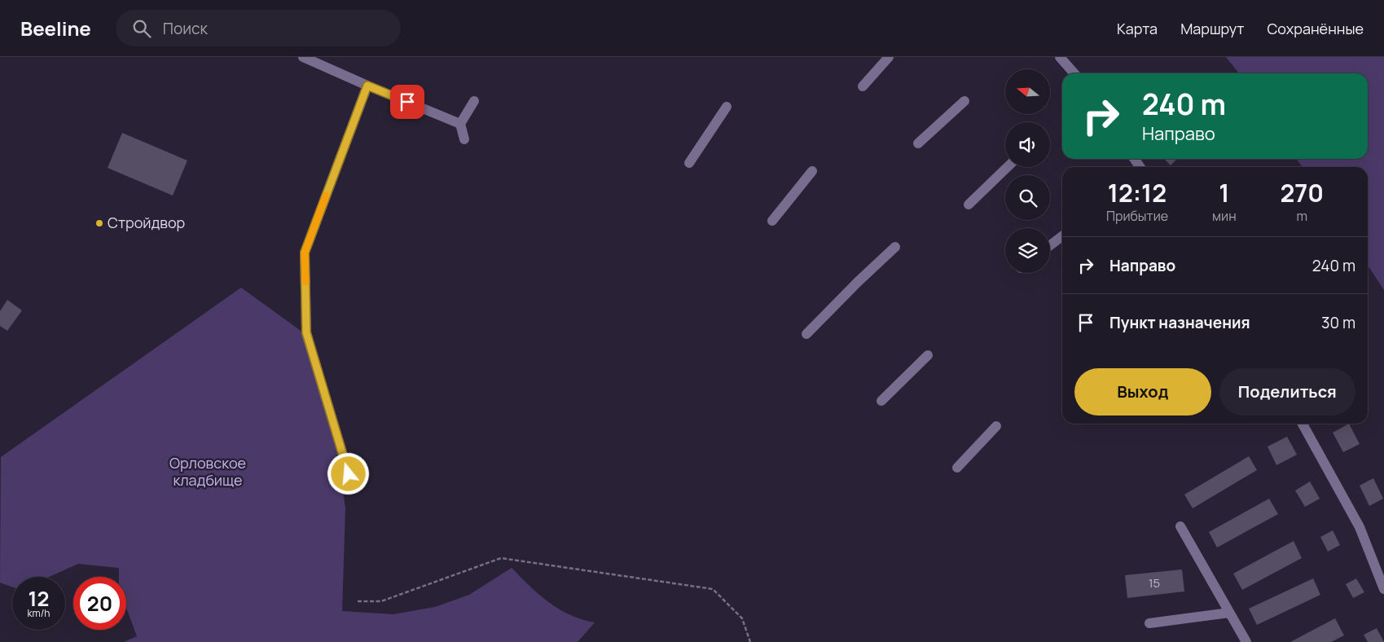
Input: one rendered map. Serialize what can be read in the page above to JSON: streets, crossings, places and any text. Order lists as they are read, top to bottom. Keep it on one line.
{"parks":["Орловское кладбище"],"places":["Стройдвор"],"house_numbers":["15"],"north":"left","page":{"header":"Beeline","search":"Поиск","nav":["Карта","Маршрут","Сохранённые"],"turn":["240 m","Направо"],"eta":["12:12","Прибытие","1","мин","270","m"],"list":[{"name":"Направо","value":"240 m"},{"name":"Пункт назначения","value":"30 m"}],"buttons":["Выход","Поделиться"],"speed":"12 km/h","limit":"20"}}
